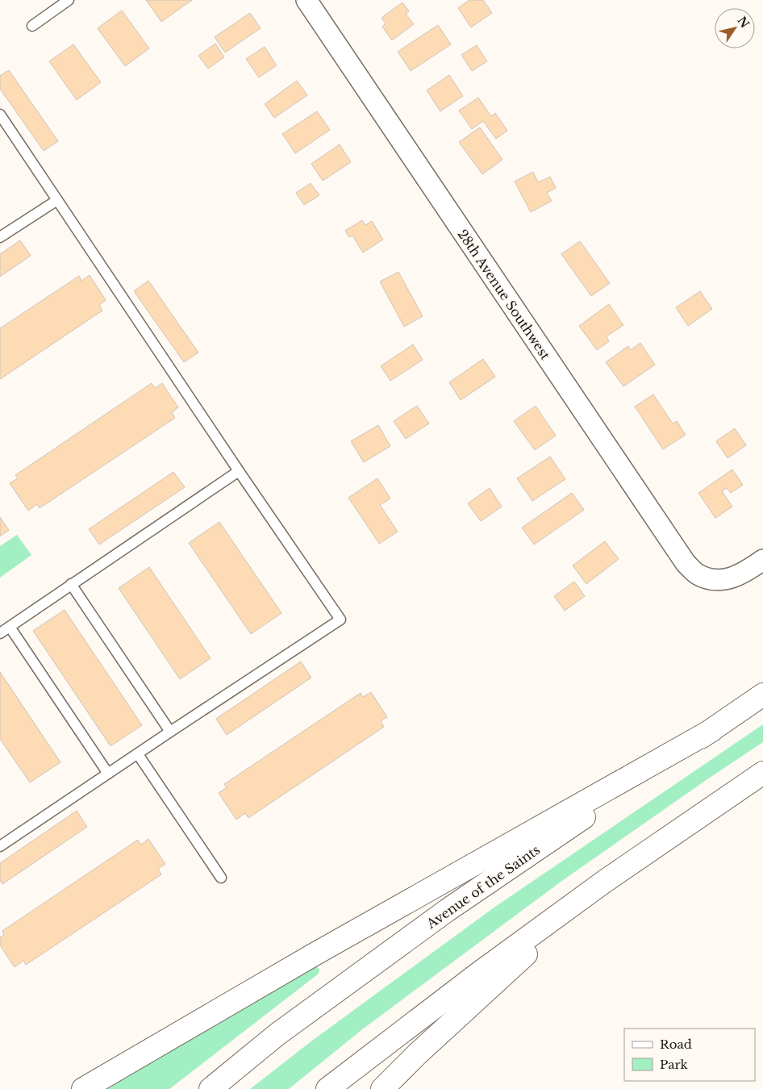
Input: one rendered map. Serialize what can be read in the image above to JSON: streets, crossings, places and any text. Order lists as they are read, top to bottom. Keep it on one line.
{"streets":{"highway":["Avenue of the Saints"],"street":["28th Avenue Southwest"]},"legend":["Road","Park"],"north":"top right"}
